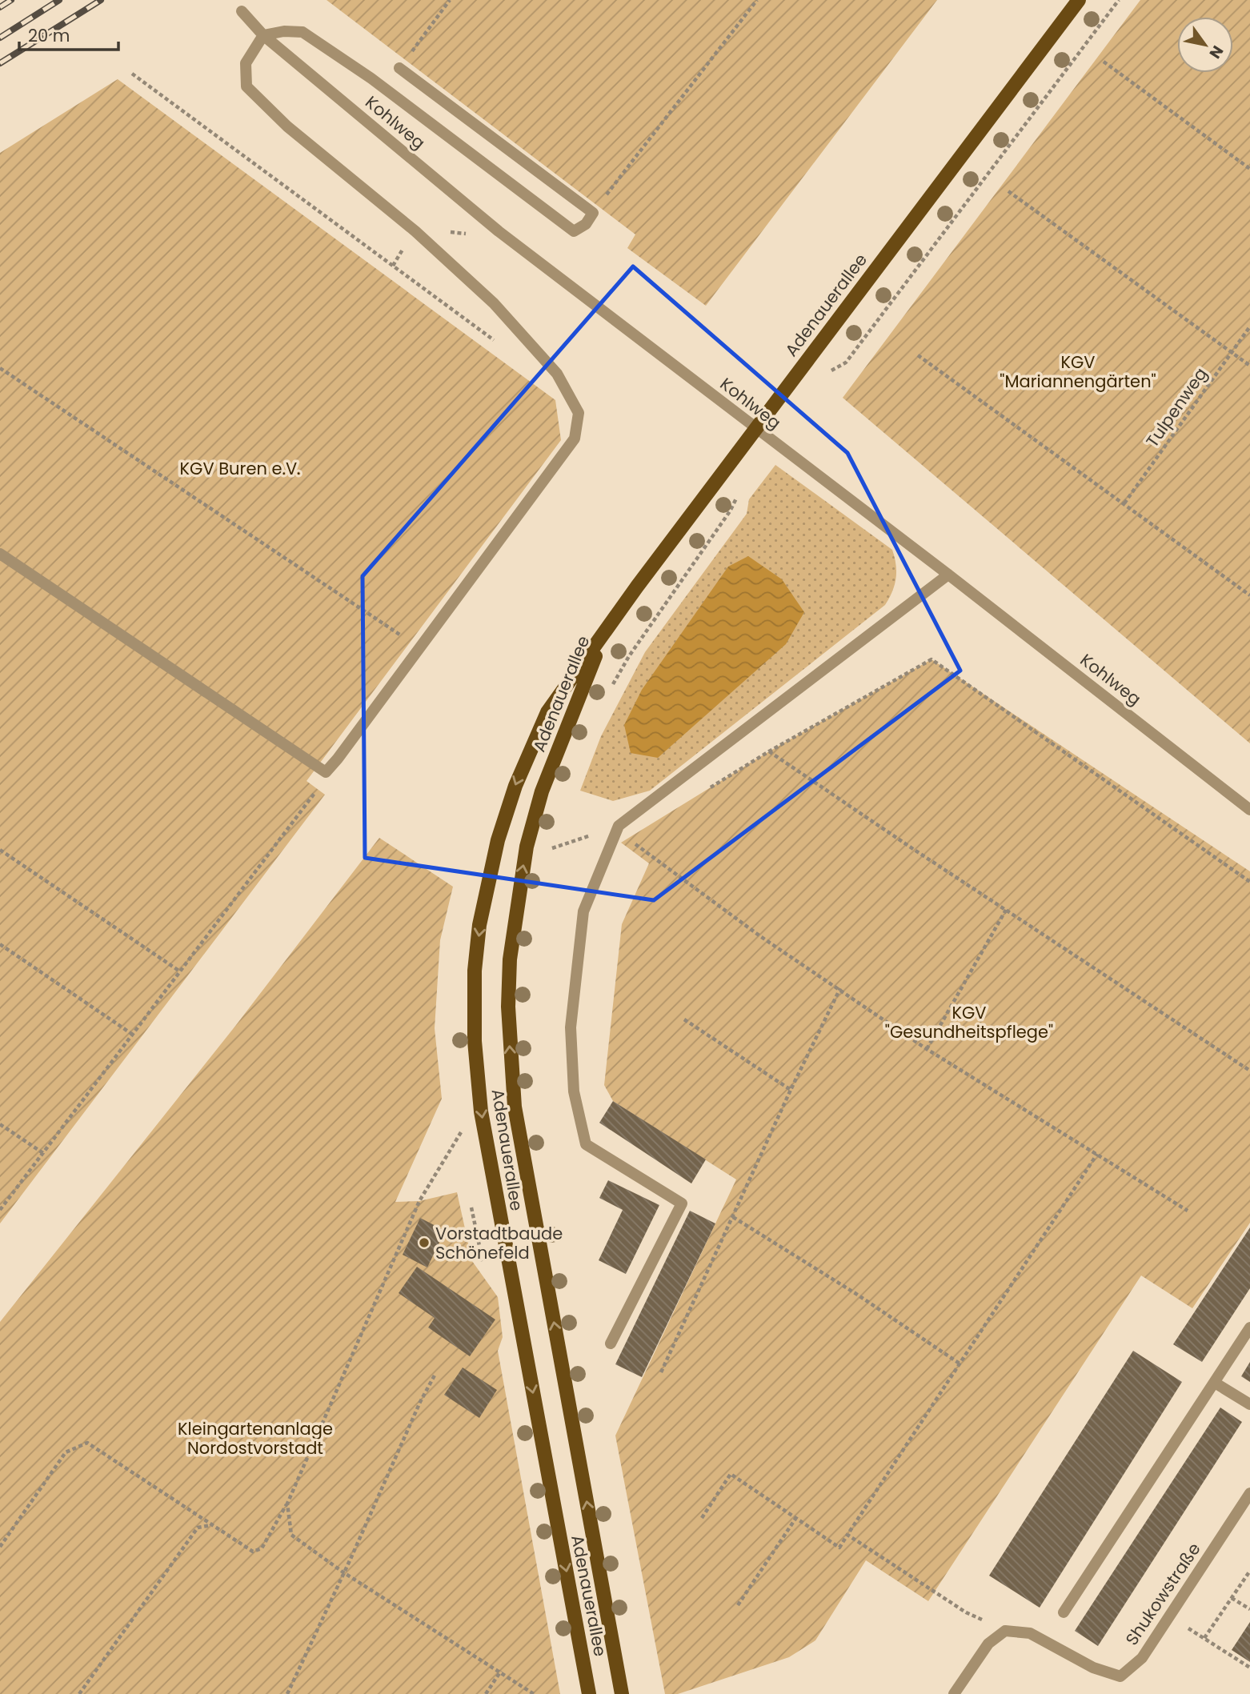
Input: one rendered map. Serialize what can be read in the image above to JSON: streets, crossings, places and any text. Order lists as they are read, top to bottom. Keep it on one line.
{"streets":{"main road":["Adenauerallee"],"street":["Kohlweg","Shukowstraße"],"path":["Tulpenweg"]},"parks":["KGV \"Mariannengärten\"","KGV Buren e.V.","KGV \"Gesundheitspflege\"","Kleingartenanlage Nordostvorstadt"],"places":["Vorstadtbaude Schönefeld"],"scale_bar":"20 m","north":"bottom right"}
